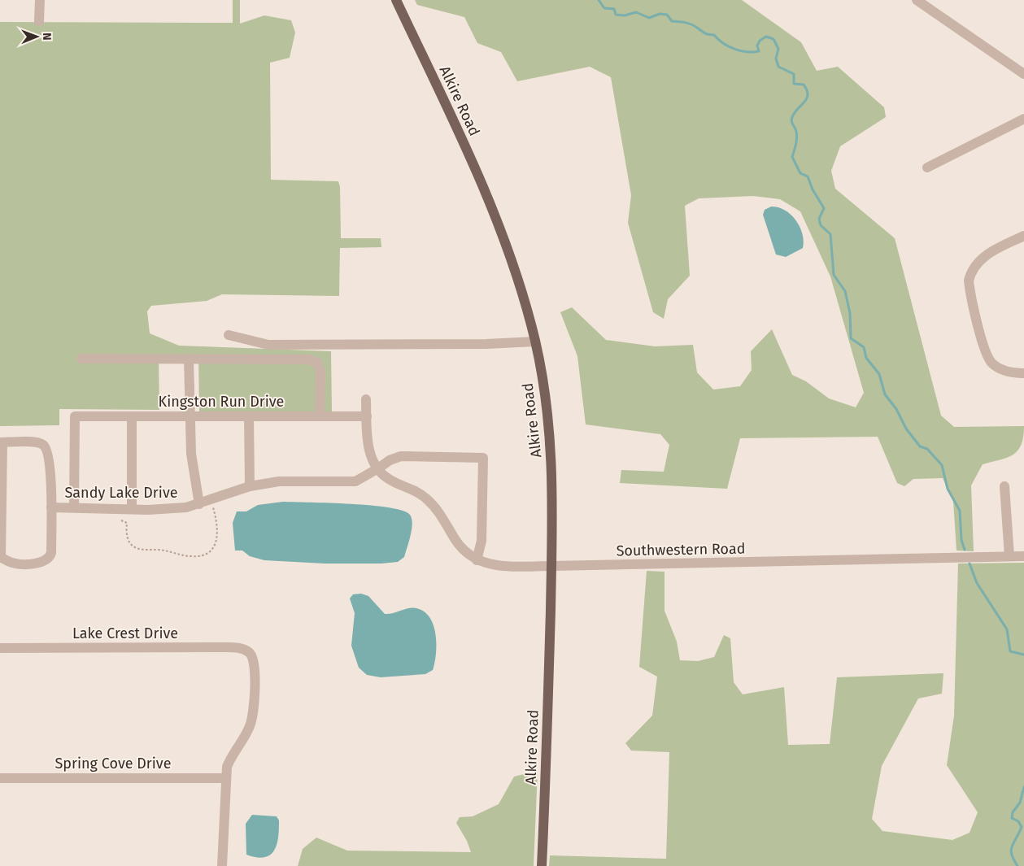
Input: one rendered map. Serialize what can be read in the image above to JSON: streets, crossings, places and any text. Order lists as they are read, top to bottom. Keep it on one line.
{"streets":{"main road":["Alkire Road"],"street":["Kingston Run Drive","Sandy Lake Drive","Southwestern Road","Lake Crest Drive","Spring Cove Drive"]},"crossings":[["Alkire Road","Southwestern Road"],["Kingston Run Drive","Sandy Lake Drive"],["Sandy Lake Drive","Southwestern Road"],["Lake Crest Drive","Spring Cove Drive"]],"north":"right"}
